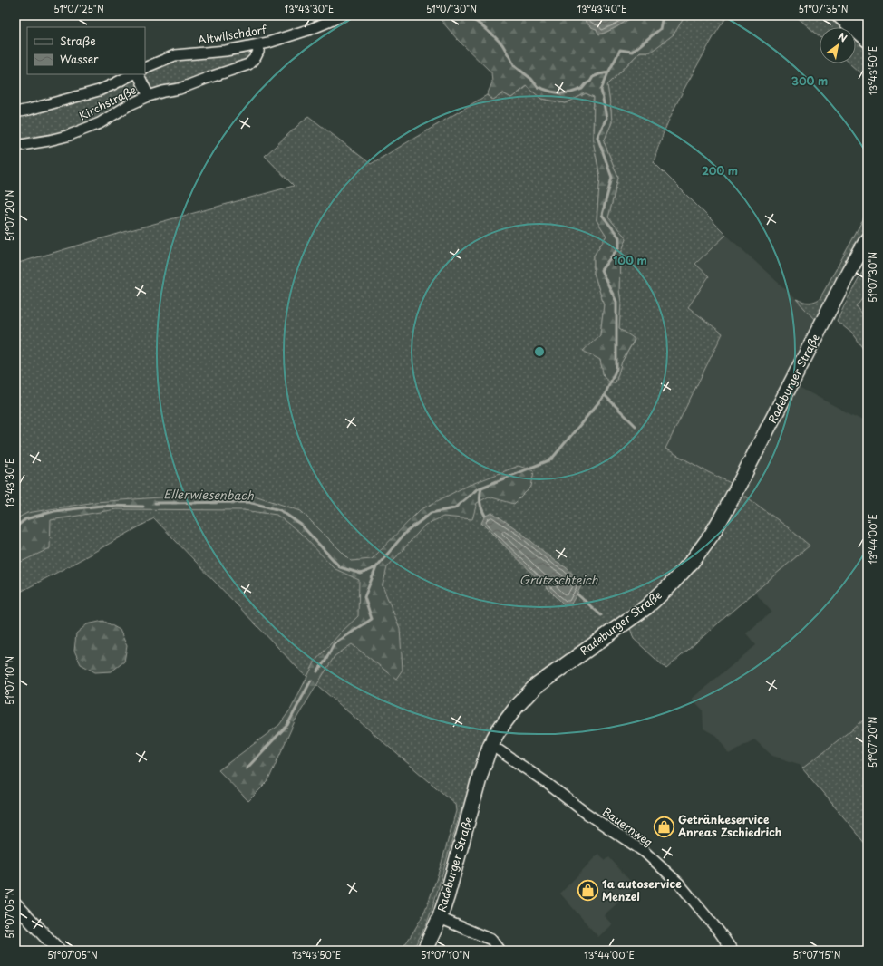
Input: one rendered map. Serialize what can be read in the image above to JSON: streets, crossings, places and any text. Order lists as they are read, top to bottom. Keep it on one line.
{"streets":{"main road":["Radeburger Straße"],"street":["Altwilschdorf","Kirchstraße","Bauernweg"]},"crossings":[["Altwilschdorf","Kirchstraße"],["Radeburger Straße","Bauernweg"]],"water":["Ellerwiesenbach","Grutzschteich"],"places":{"shop":["Getränkeservice Anreas Zschiedrich","1a autoservice Menzel"]},"legend":["Straße","Wasser"],"north":"top right","coordinates":["51°07'25\"N","13°43'30\"E","51°07'30\"N","13°43'40\"E","51°07'35\"N","13°43'50\"E","51°07'20\"N","13°44'00\"E","51°07'10\"N","51°07'05\"N","51°07'15\"N"],"rings":["300 m","200 m","100 m"]}
